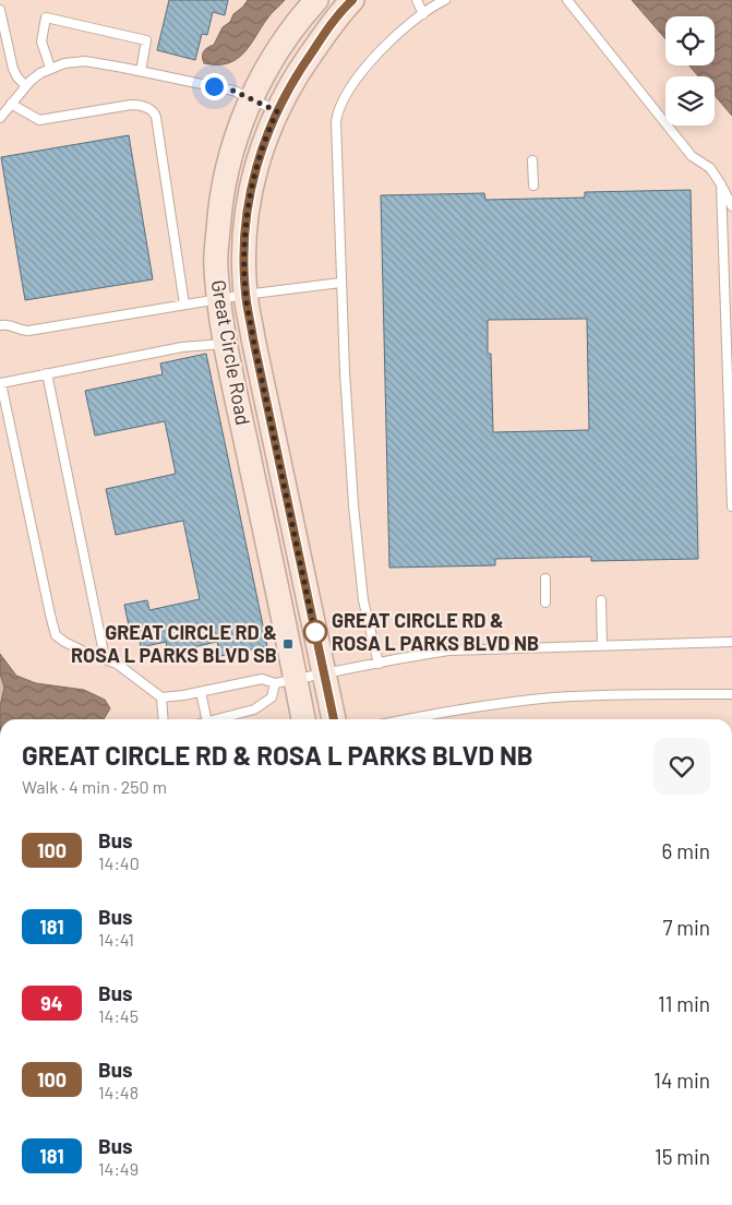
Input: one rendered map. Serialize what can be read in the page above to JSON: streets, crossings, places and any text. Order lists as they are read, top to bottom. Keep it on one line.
{"streets":{"street":["Great Circle Road"]},"places":{"other":["GREAT CIRCLE RD & ROSA L PARKS BLVD NB"],"transit":["GREAT CIRCLE RD & ROSA L PARKS BLVD SB"]},"lines":["bus line 100"],"page":{"heading":["GREAT CIRCLE RD & ROSA L PARKS BLVD NB","Walk · 4 min · 250 m"],"list":[{"mark":"100","name":"Bus","note":"14:40","value":"6 min"},{"mark":"181","name":"Bus","note":"14:41","value":"7 min"},{"mark":"94","name":"Bus","note":"14:45","value":"11 min"},{"mark":"100","name":"Bus","note":"14:48","value":"14 min"},{"mark":"181","name":"Bus","note":"14:49","value":"15 min"}]}}
